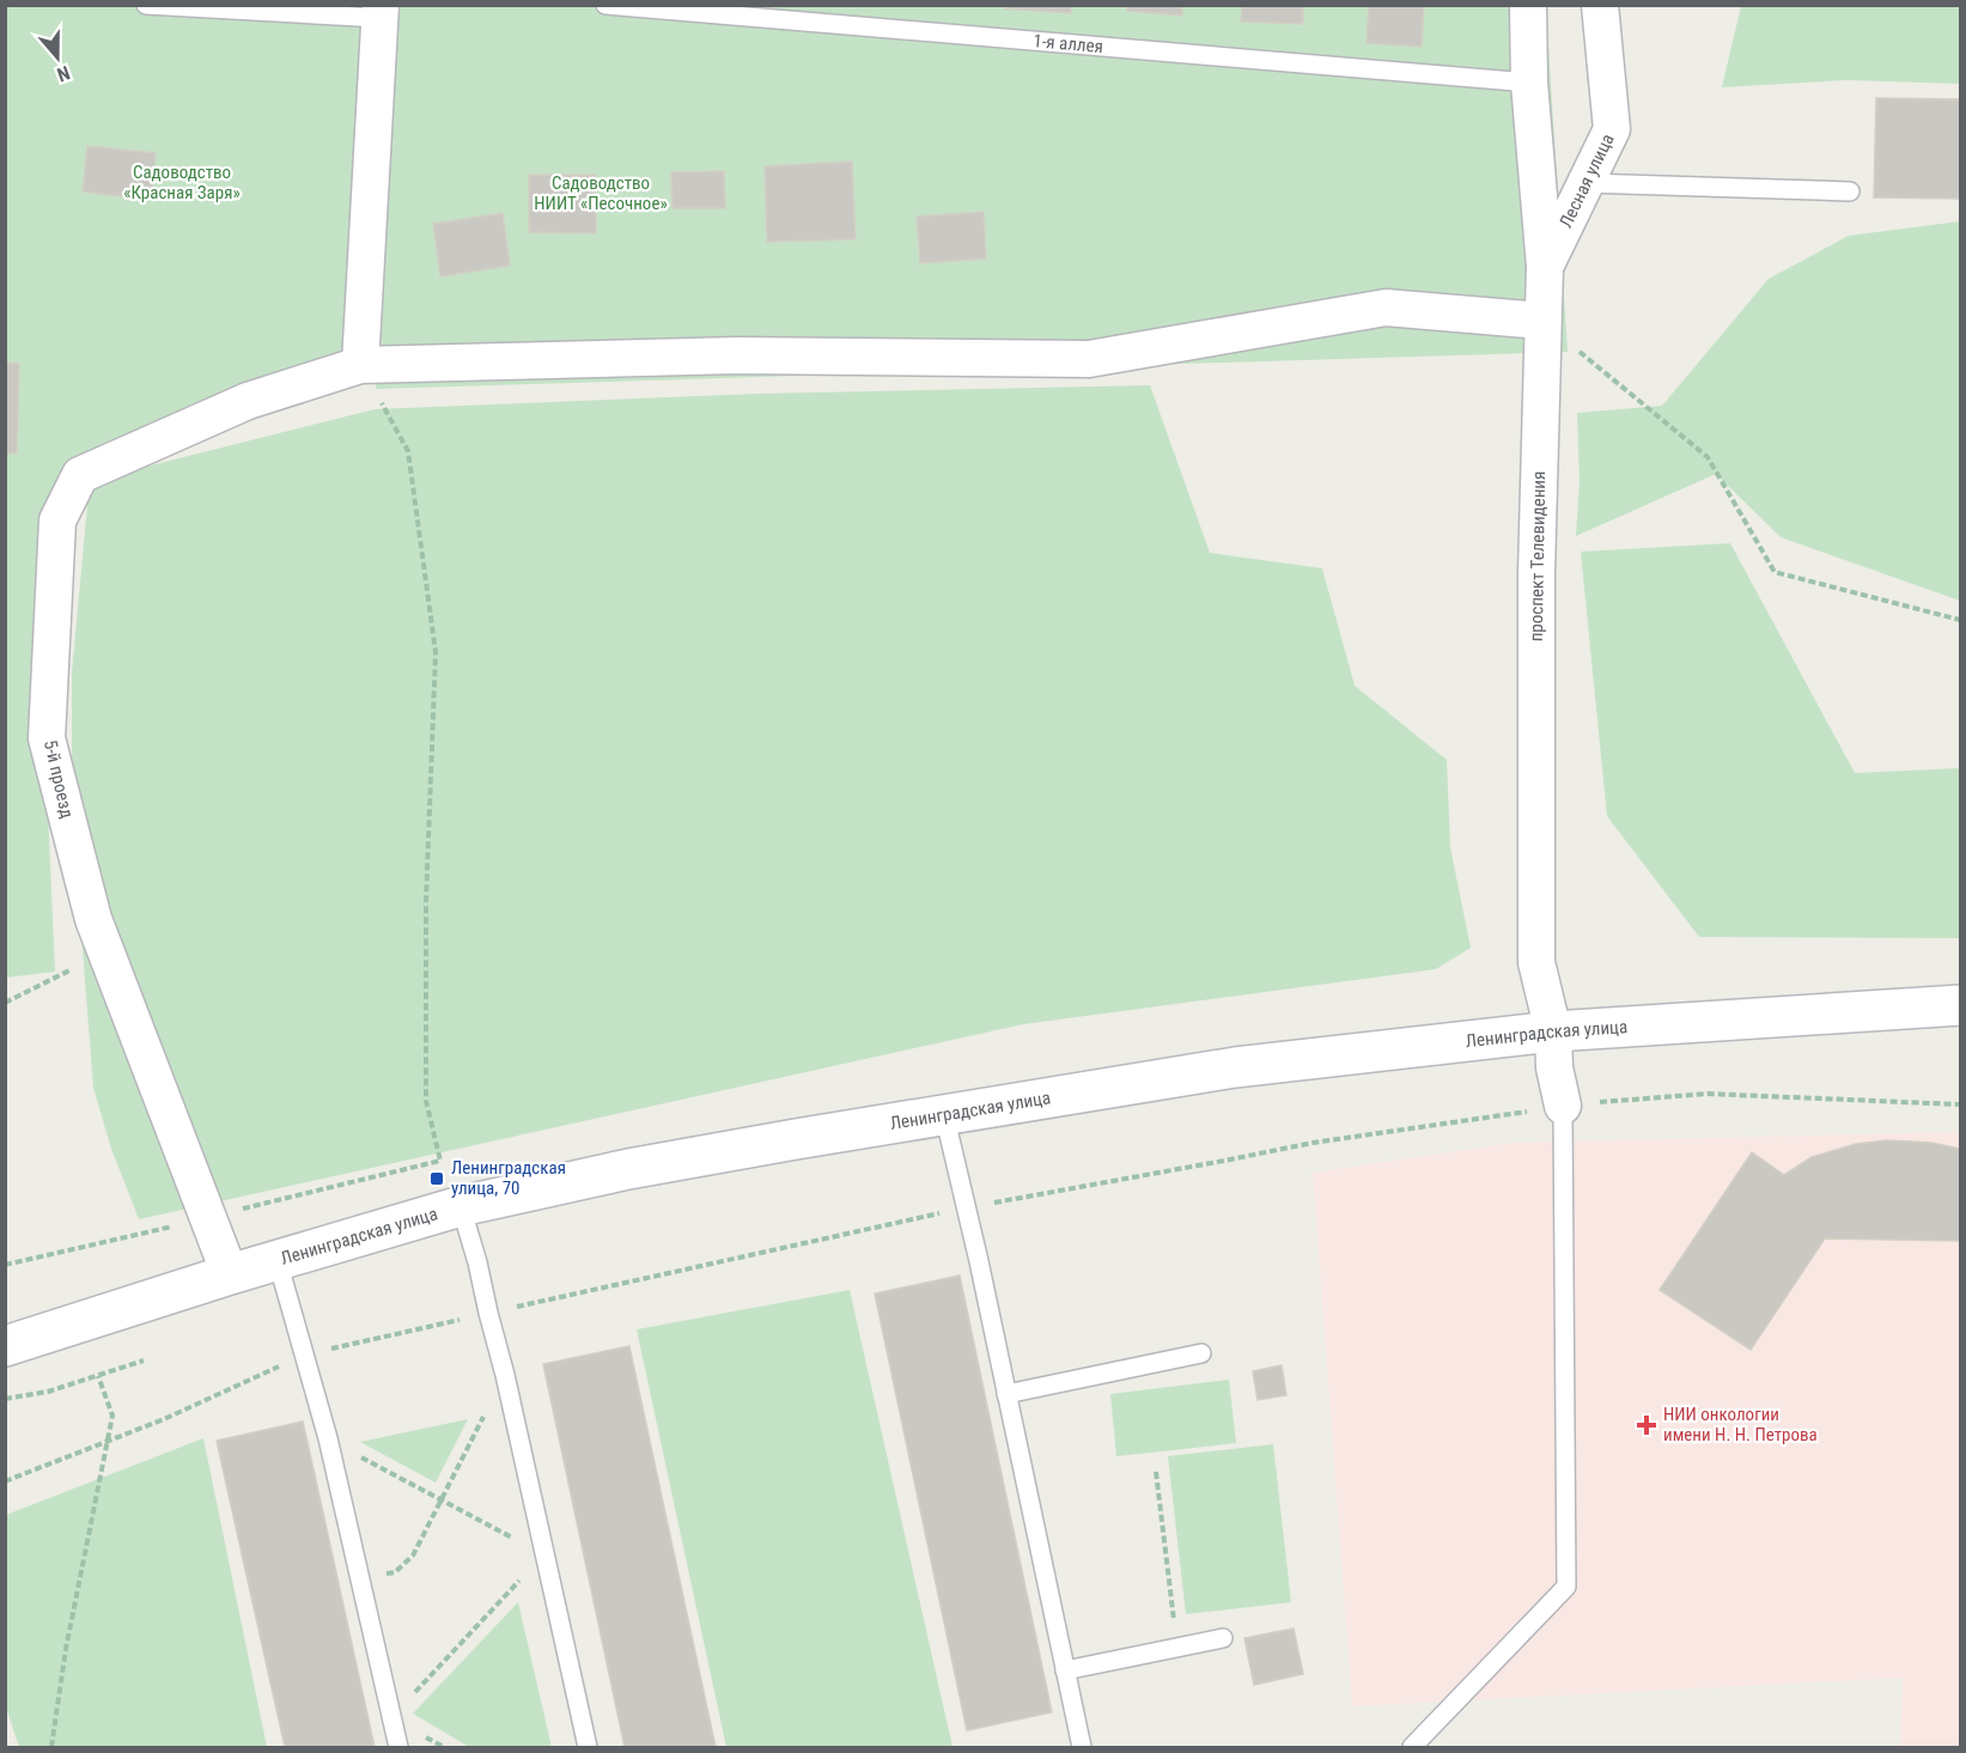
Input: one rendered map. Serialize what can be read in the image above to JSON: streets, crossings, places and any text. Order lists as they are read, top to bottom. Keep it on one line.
{"streets":{"main road":["Ленинградская улица"],"street":["Лесная улица","проспект Телевидения","5-й проезд"],"lane":["1-я аллея"]},"crossings":[["1-я аллея","проспект Телевидения"],["Лесная улица","проспект Телевидения"],["проспект Телевидения","5-й проезд"],["проспект Телевидения","Ленинградская улица"],["5-й проезд","Ленинградская улица"]],"parks":["Садоводство «Красная Заря»","Садоводство НИИТ «Песочное»"],"places":{"transit":["Ленинградская улица, 70"],"health":["НИИ онкологии имени Н. Н. Петрова"]},"north":"bottom"}
